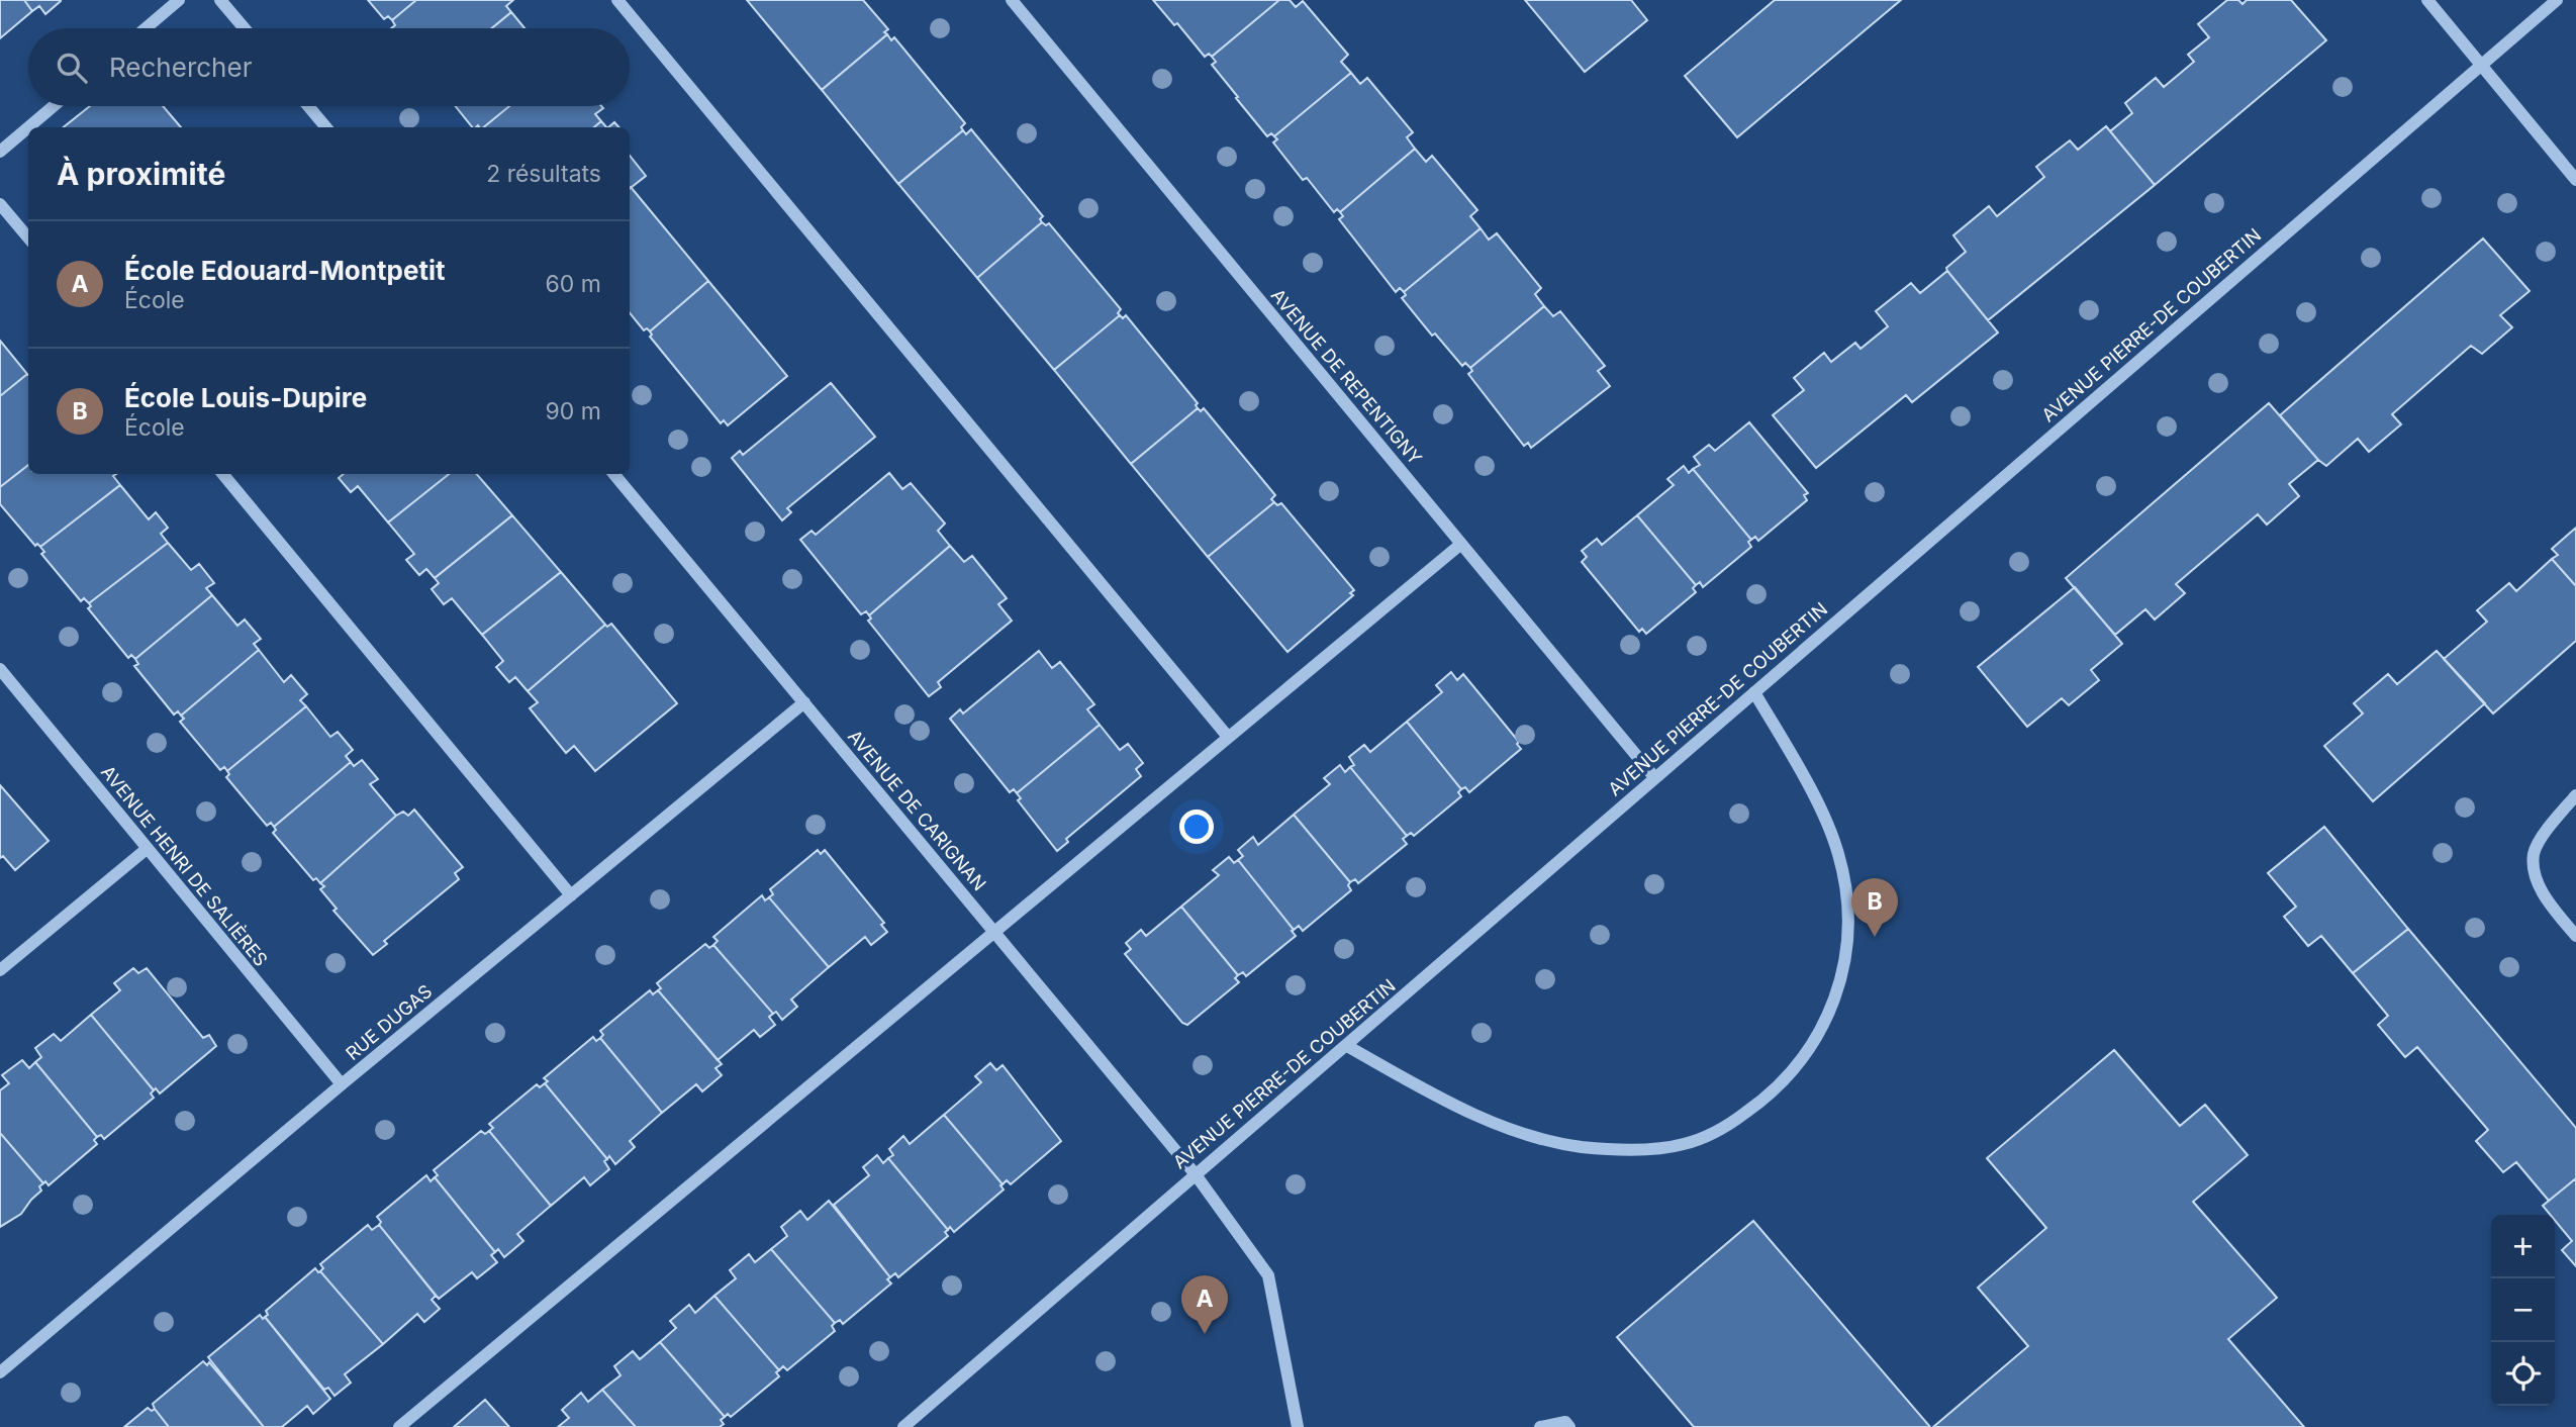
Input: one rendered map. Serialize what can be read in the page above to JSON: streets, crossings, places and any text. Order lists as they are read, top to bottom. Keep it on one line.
{"streets":{"street":["AVENUE PIERRE-DE COUBERTIN","AVENUE DE REPENTIGNY","AVENUE DE CARIGNAN","AVENUE HENRI DE SALIÈRES","RUE DUGAS"]},"crossings":[["AVENUE PIERRE-DE COUBERTIN","AVENUE DE REPENTIGNY"],["AVENUE PIERRE-DE COUBERTIN","AVENUE DE CARIGNAN"],["AVENUE DE CARIGNAN","RUE DUGAS"],["AVENUE HENRI DE SALIÈRES","RUE DUGAS"]],"page":{"search":"Rechercher","heading":["À proximité","2 résultats"],"list":[{"mark":"A","name":"École Edouard-Montpetit","note":"École","value":"60 m"},{"mark":"B","name":"École Louis-Dupire","note":"École","value":"90 m"}],"pins":["B","A"],"map_buttons":["+","−"]}}
